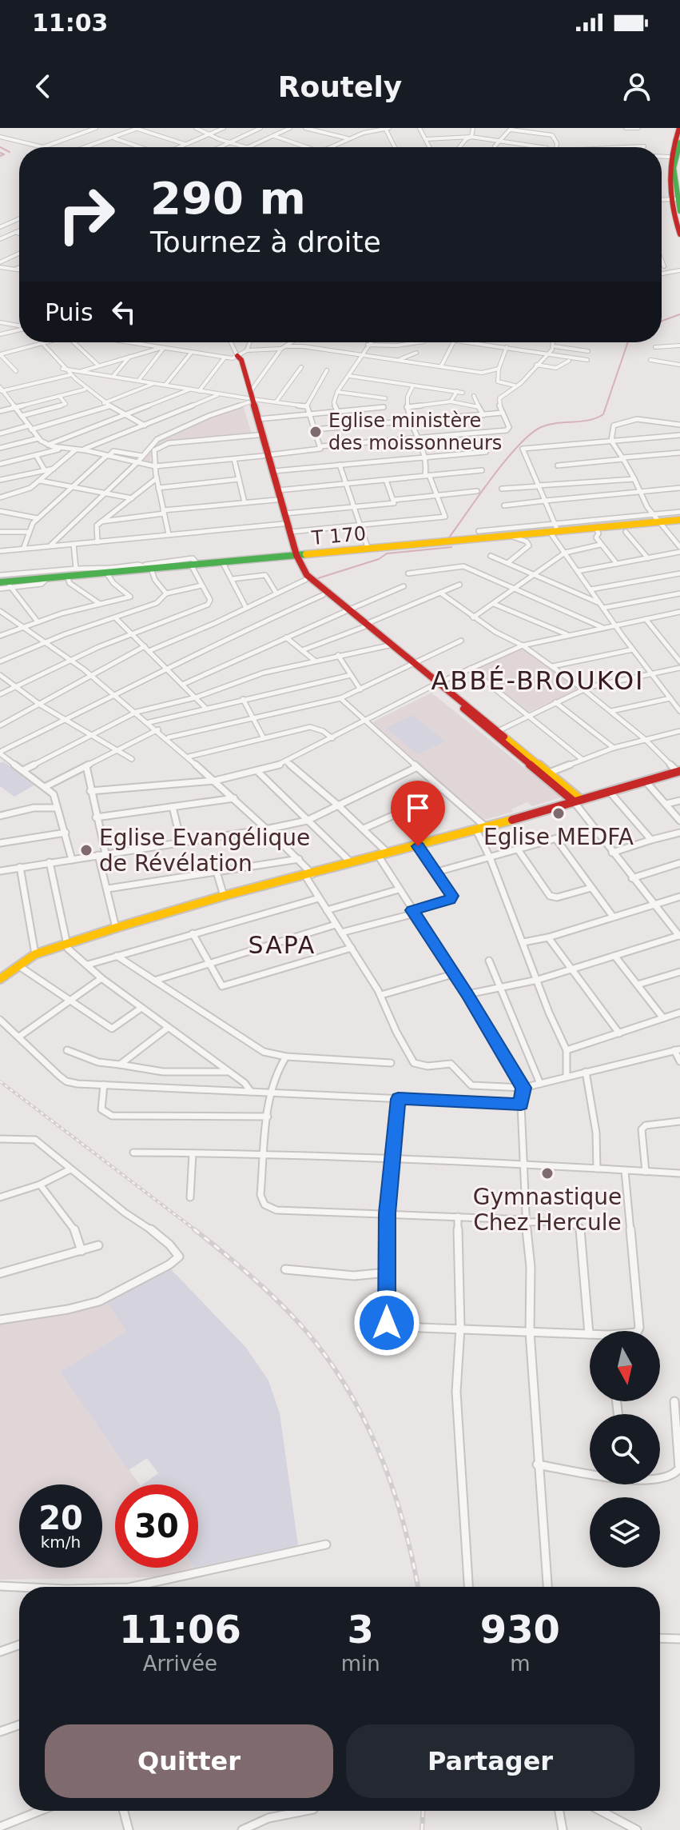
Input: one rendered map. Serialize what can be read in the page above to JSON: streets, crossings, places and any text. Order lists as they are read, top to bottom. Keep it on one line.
{"streets":{"street":["T 170"]},"districts":["ABBÉ-BROUKOI","SAPA"],"places":["Eglise ministère des moissonneurs","Eglise MEDFA","Eglise Evangélique de Révélation","Gymnastique Chez Hercule"],"north":"bottom","page":{"status":"11:03","header":"Routely","turn":["290 m","Tournez à droite"],"then":"Puis","speed":"20 km/h","limit":"30","eta":["11:06","Arrivée","3","min","930","m"],"buttons":["Quitter","Partager"]}}
